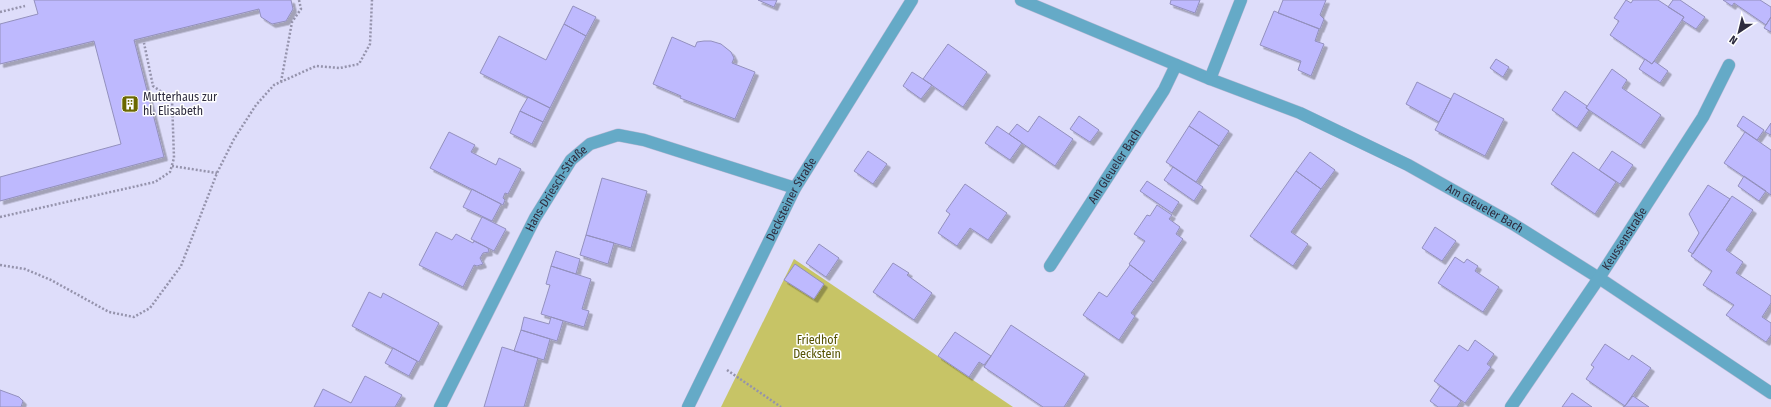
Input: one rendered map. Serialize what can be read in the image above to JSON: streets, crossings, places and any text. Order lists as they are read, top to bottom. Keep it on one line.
{"streets":{"street":["Am Gleueler Bach","Hans-Driesch-Straße","Decksteiner Straße","Keussenstraße"]},"crossings":[["Am Gleueler Bach","Keussenstraße"],["Hans-Driesch-Straße","Decksteiner Straße"]],"parks":["Friedhof Deckstein"],"places":{"building":["Mutterhaus zur hl. Elisabeth"]},"north":"bottom left"}
